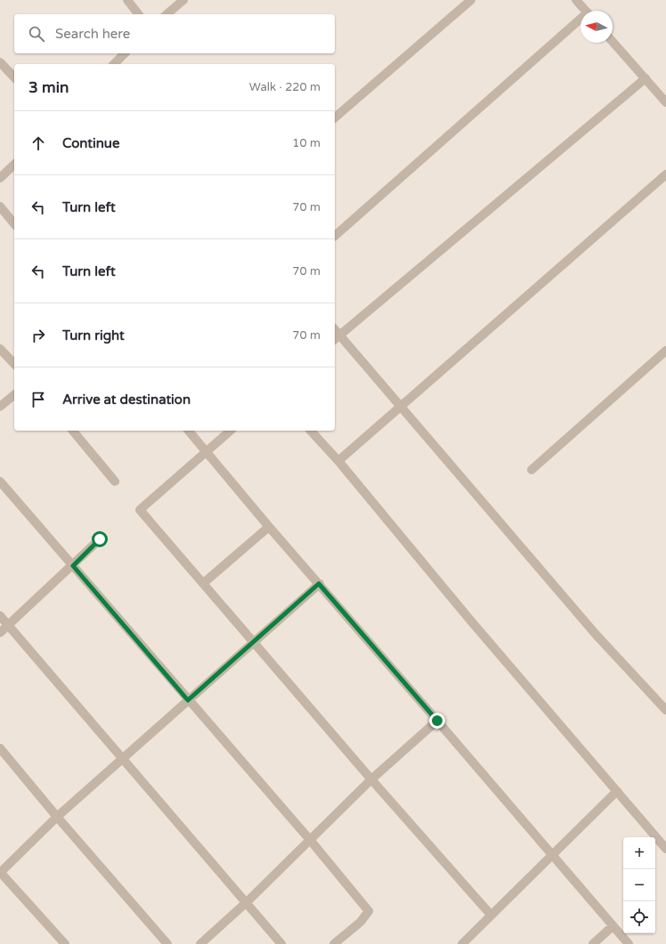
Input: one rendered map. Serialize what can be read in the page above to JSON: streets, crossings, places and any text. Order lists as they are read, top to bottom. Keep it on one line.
{"north":"left","page":{"search":"Search here","heading":["3 min","Walk · 220 m"],"list":[["Continue","10 m"],["Turn left","70 m"],["Turn left","70 m"],["Turn right","70 m"],"Arrive at destination"],"map_buttons":["+","−"]}}
